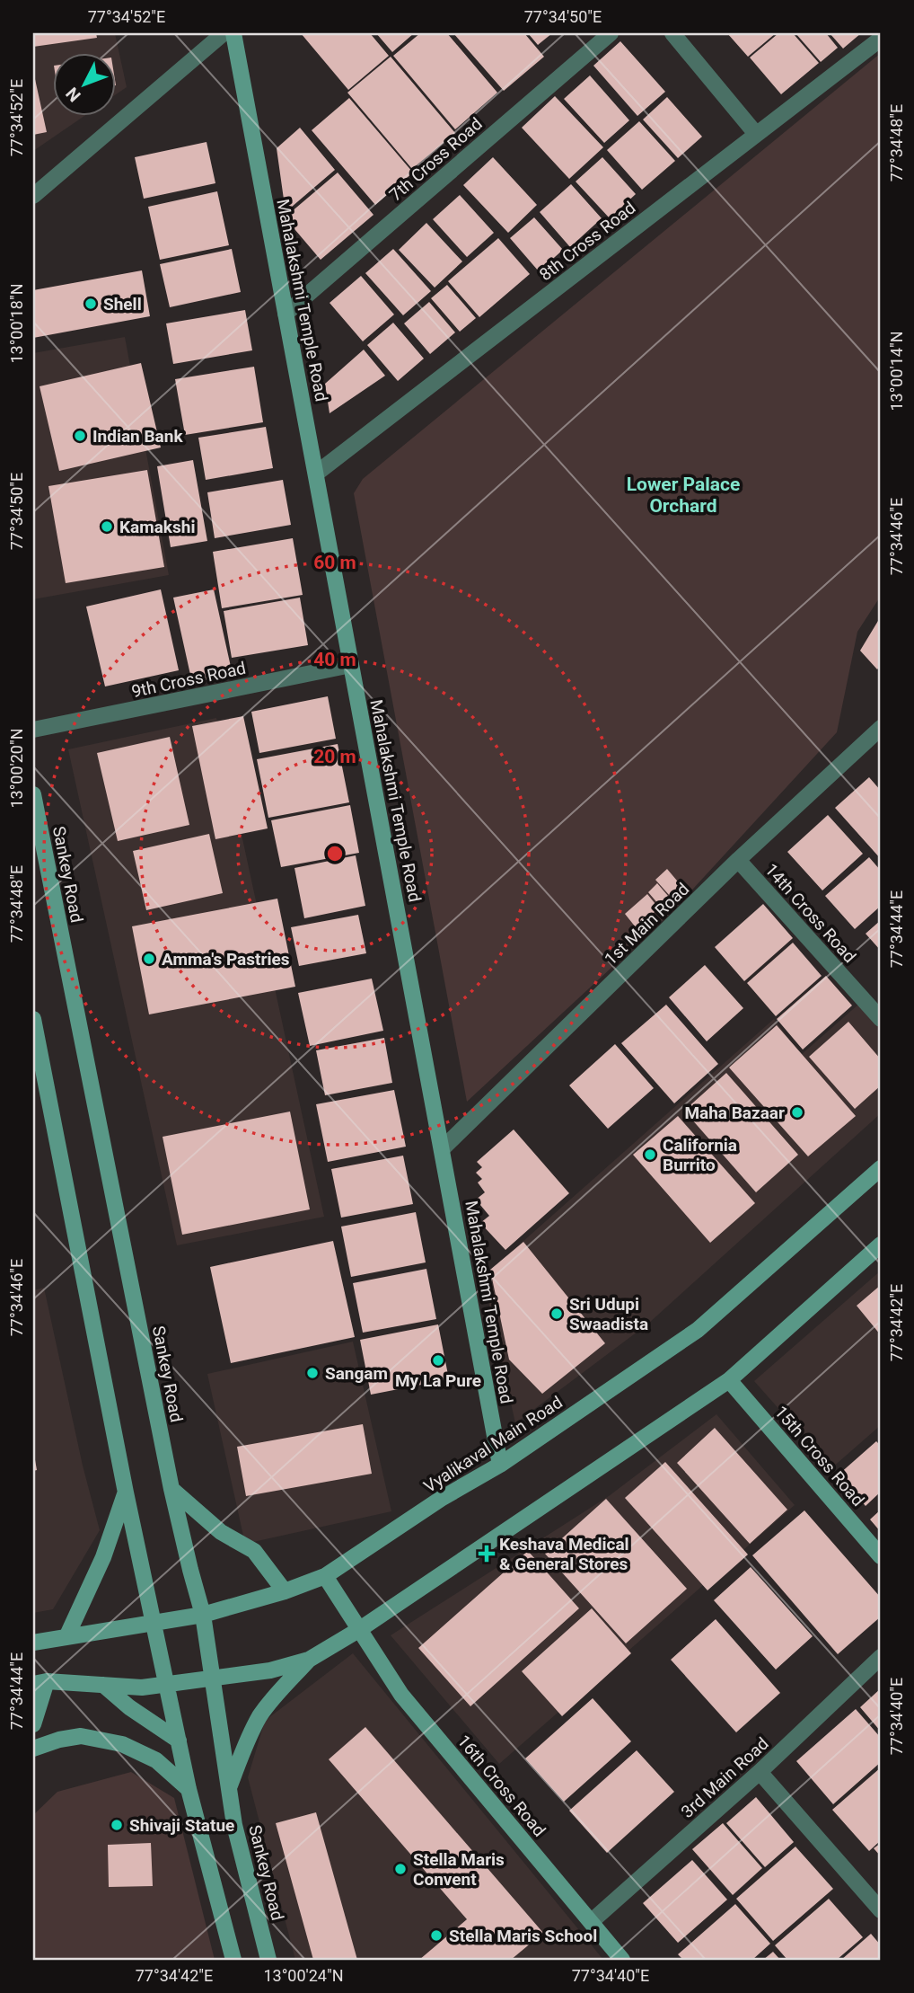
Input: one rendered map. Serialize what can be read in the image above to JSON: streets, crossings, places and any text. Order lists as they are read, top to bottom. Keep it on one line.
{"streets":{"street":["7th Cross Road","8th Cross Road","Mahalakshmi Temple Road","9th Cross Road","Sankey Road","14th Cross Road","1st Main Road","Vyalikaval Main Road","15th Cross Road","3rd Main Road","16th Cross Road"]},"crossings":[["7th Cross Road","Mahalakshmi Temple Road"],["8th Cross Road","Mahalakshmi Temple Road"],["Mahalakshmi Temple Road","9th Cross Road"],["Mahalakshmi Temple Road","1st Main Road"],["Mahalakshmi Temple Road","Vyalikaval Main Road"],["Sankey Road","Vyalikaval Main Road"],["14th Cross Road","1st Main Road"],["Vyalikaval Main Road","16th Cross Road"],["3rd Main Road","16th Cross Road"]],"districts":["Lower Palace Orchard"],"places":{"other":["Shell","Indian Bank","Kamakshi","Amma's Pastries","Maha Bazaar","California Burrito","Sri Udupi Swaadista","My La Pure","Sangam","Shivaji Statue","Stella Maris Convent","Stella Maris School"],"health":["Keshava Medical & General Stores"]},"north":"bottom left","coordinates":["77°34'52\"E","77°34'50\"E","77°34'48\"E","13°00'18\"N","13°00'14\"N","77°34'46\"E","13°00'20\"N","77°34'44\"E","77°34'42\"E","77°34'40\"E","13°00'24\"N"],"rings":["60 m","40 m","20 m"]}
